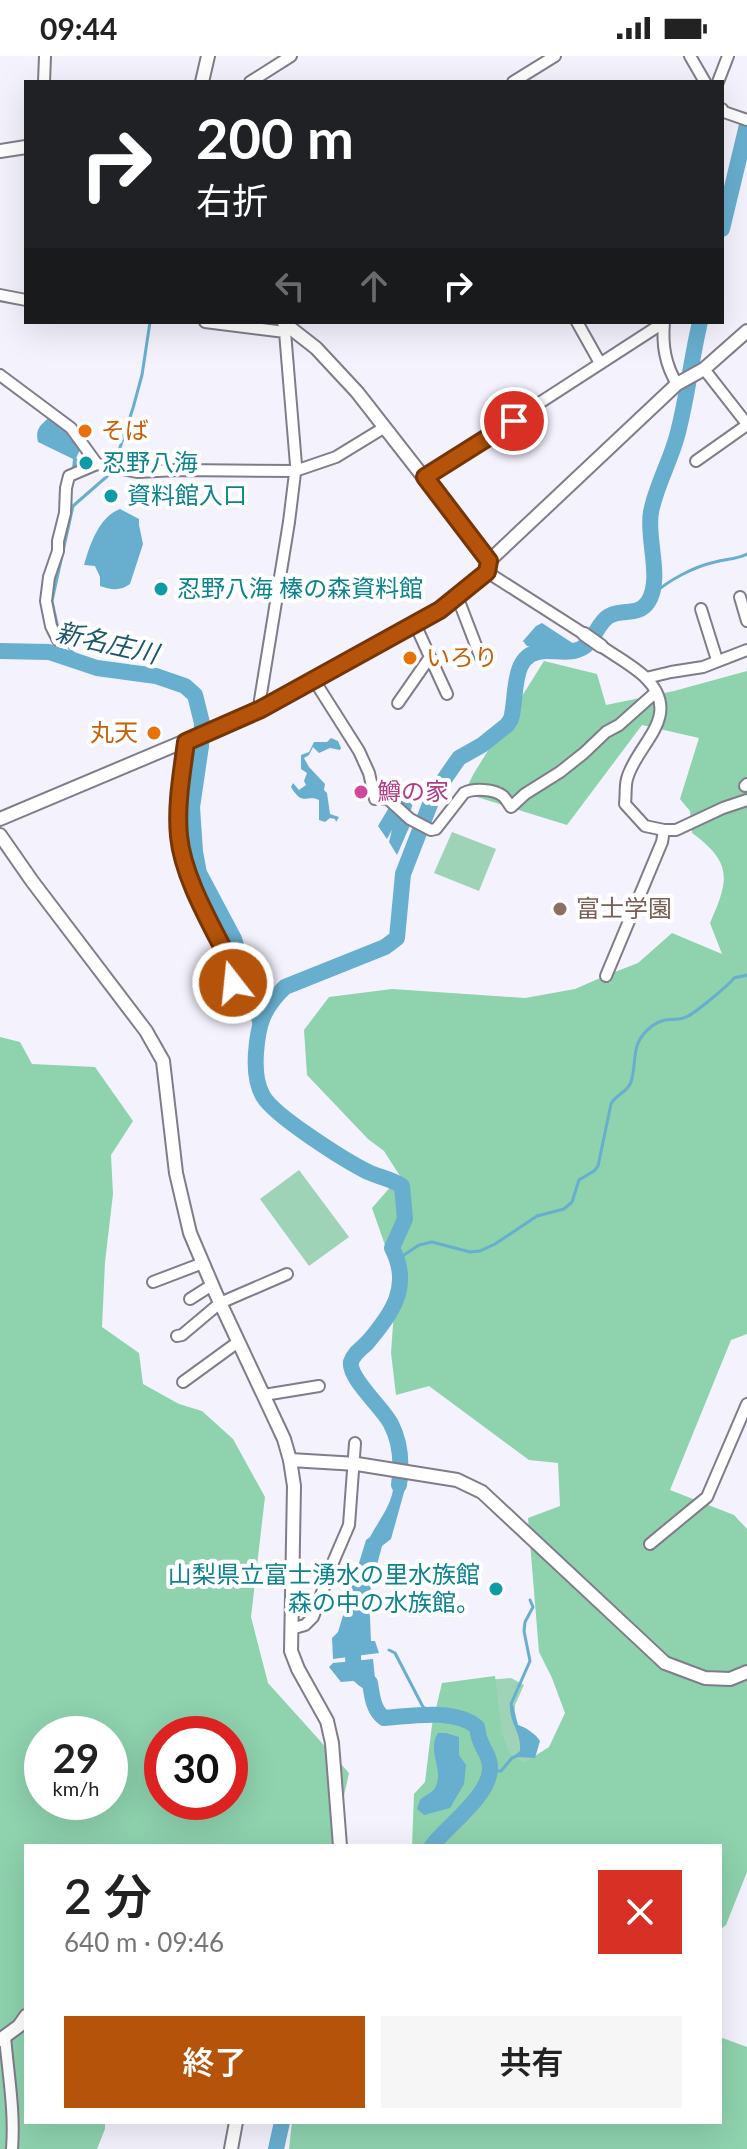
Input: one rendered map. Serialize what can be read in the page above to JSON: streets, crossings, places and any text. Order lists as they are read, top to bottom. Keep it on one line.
{"water":["新名庄川"],"places":["そば","忍野八海","資料館入口","忍野八海 榛の森資料館","いろり","丸天","鱒の家","富士学園","山梨県立富士湧水の里水族館 森の中の水族館。"],"page":{"status":"09:44","turn":["200 m","右折"],"speed":"29 km/h","limit":"30","heading":["2 分","640 m · 09:46"],"buttons":["終了","共有"]}}
